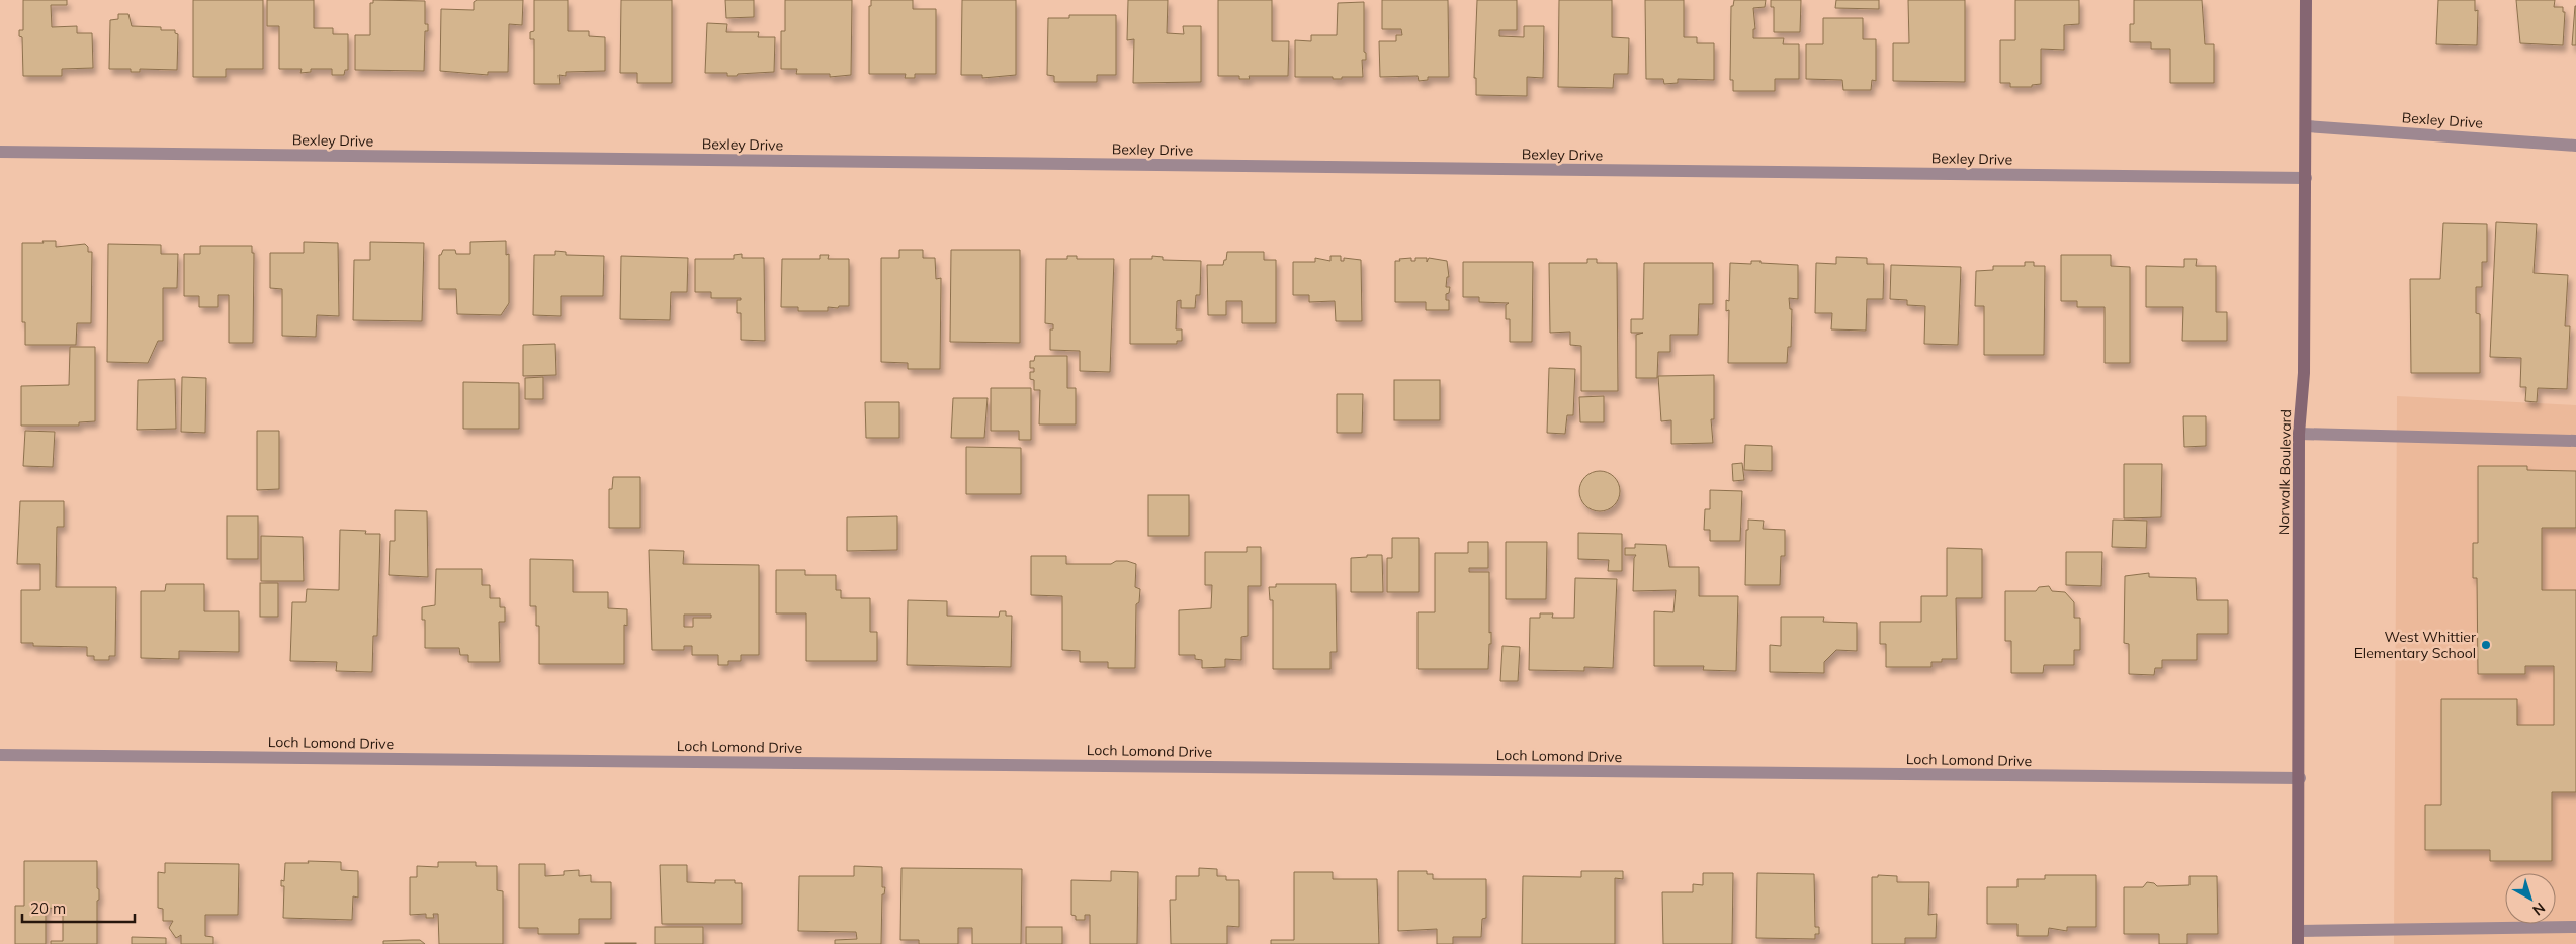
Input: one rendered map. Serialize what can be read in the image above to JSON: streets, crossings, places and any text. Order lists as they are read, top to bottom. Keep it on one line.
{"streets":{"main road":["Norwalk Boulevard"],"street":["Bexley Drive","Loch Lomond Drive"]},"crossings":[["Bexley Drive","Norwalk Boulevard"],["Norwalk Boulevard","Loch Lomond Drive"]],"places":["West Whittier Elementary School"],"scale_bar":"20 m","north":"bottom right"}
